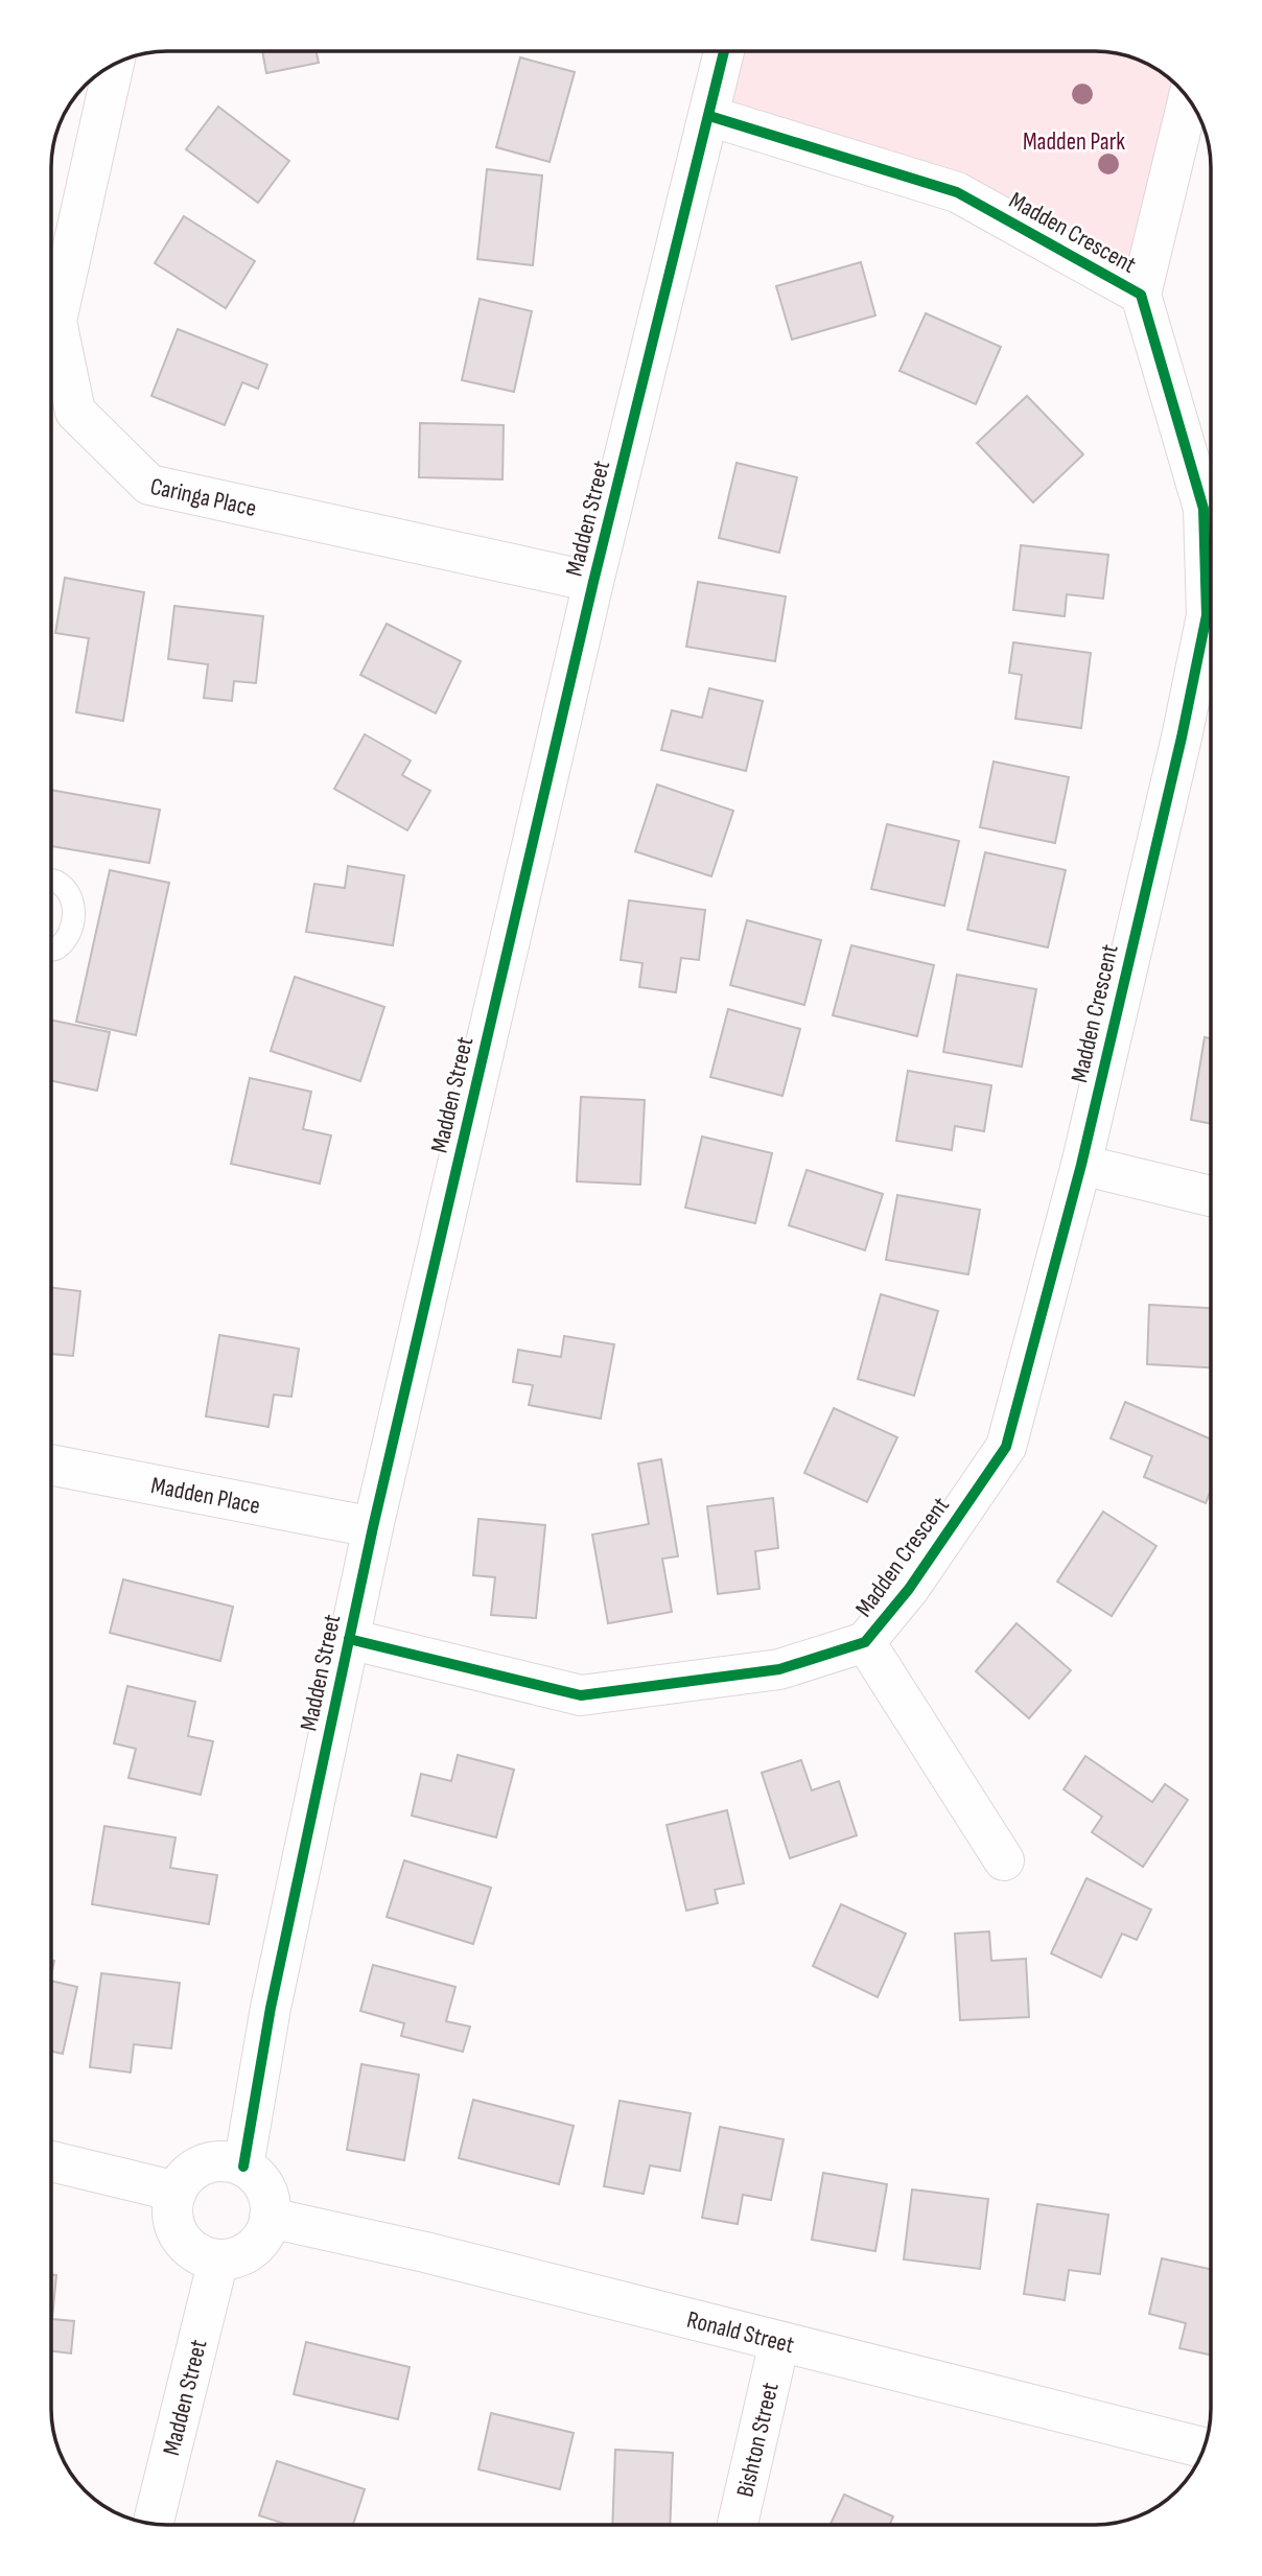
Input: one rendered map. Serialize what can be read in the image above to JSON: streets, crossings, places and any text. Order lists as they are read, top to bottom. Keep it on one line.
{"streets":{"street":["Madden Crescent","Caringa Place","Madden Street","Madden Place","Ronald Street","Bishton Street"]},"crossings":[["Madden Crescent","Madden Street"],["Caringa Place","Madden Street"],["Madden Street","Madden Place"],["Madden Street","Ronald Street"],["Ronald Street","Bishton Street"]],"parks":["Madden Park"]}
